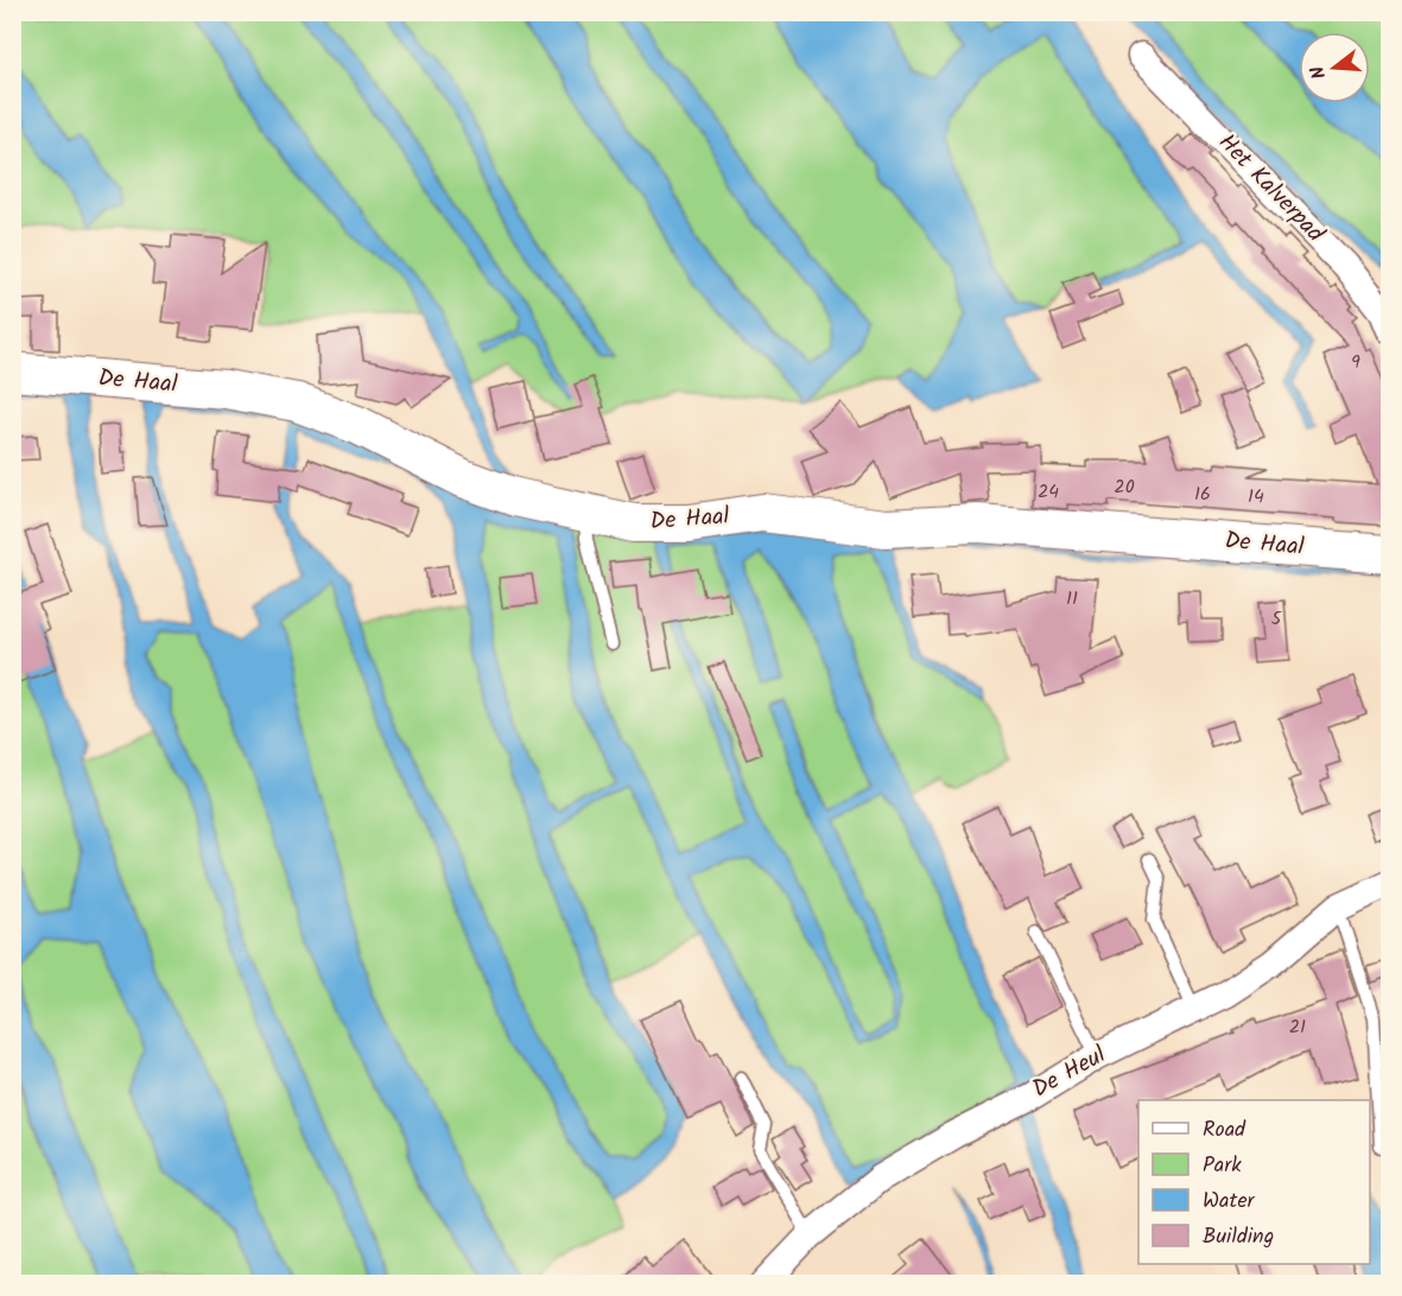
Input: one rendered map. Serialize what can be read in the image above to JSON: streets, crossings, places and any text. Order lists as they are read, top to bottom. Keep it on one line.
{"streets":{"street":["Het Kalverpad","De Haal","De Heul"]},"house_numbers":["9","20","24","16","14","11","5","21"],"legend":["Road","Park","Water","Building"],"north":"left"}
